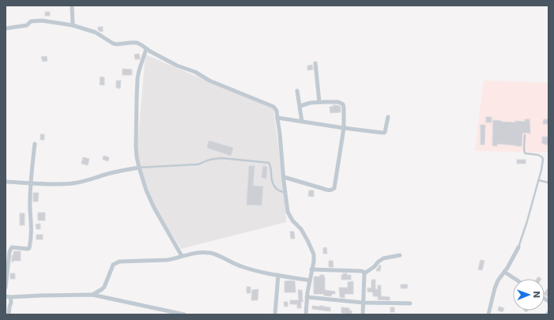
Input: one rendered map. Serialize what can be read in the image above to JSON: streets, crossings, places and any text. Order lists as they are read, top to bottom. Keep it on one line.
{"north":"right"}
